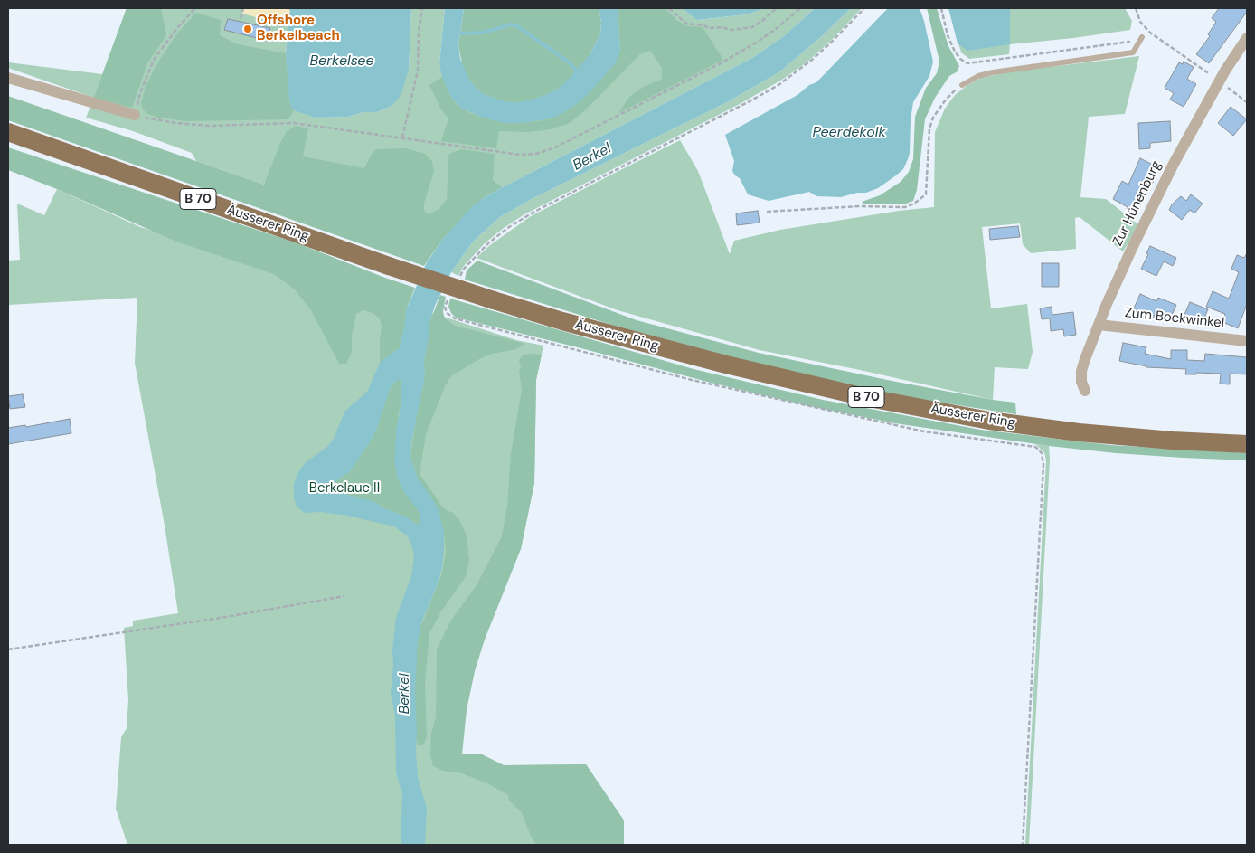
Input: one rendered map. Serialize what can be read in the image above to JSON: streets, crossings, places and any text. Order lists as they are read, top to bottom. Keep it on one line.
{"streets":{"main road":["B 70","Äusserer Ring"],"street":["Zur Hünenburg","Zum Bockwinkel"]},"crossings":[["Zur Hünenburg","Zum Bockwinkel"]],"water":["Berkelsee","Peerdekolk","Berkel"],"parks":["Berkelaue II"],"places":["Offshore Berkelbeach"]}
